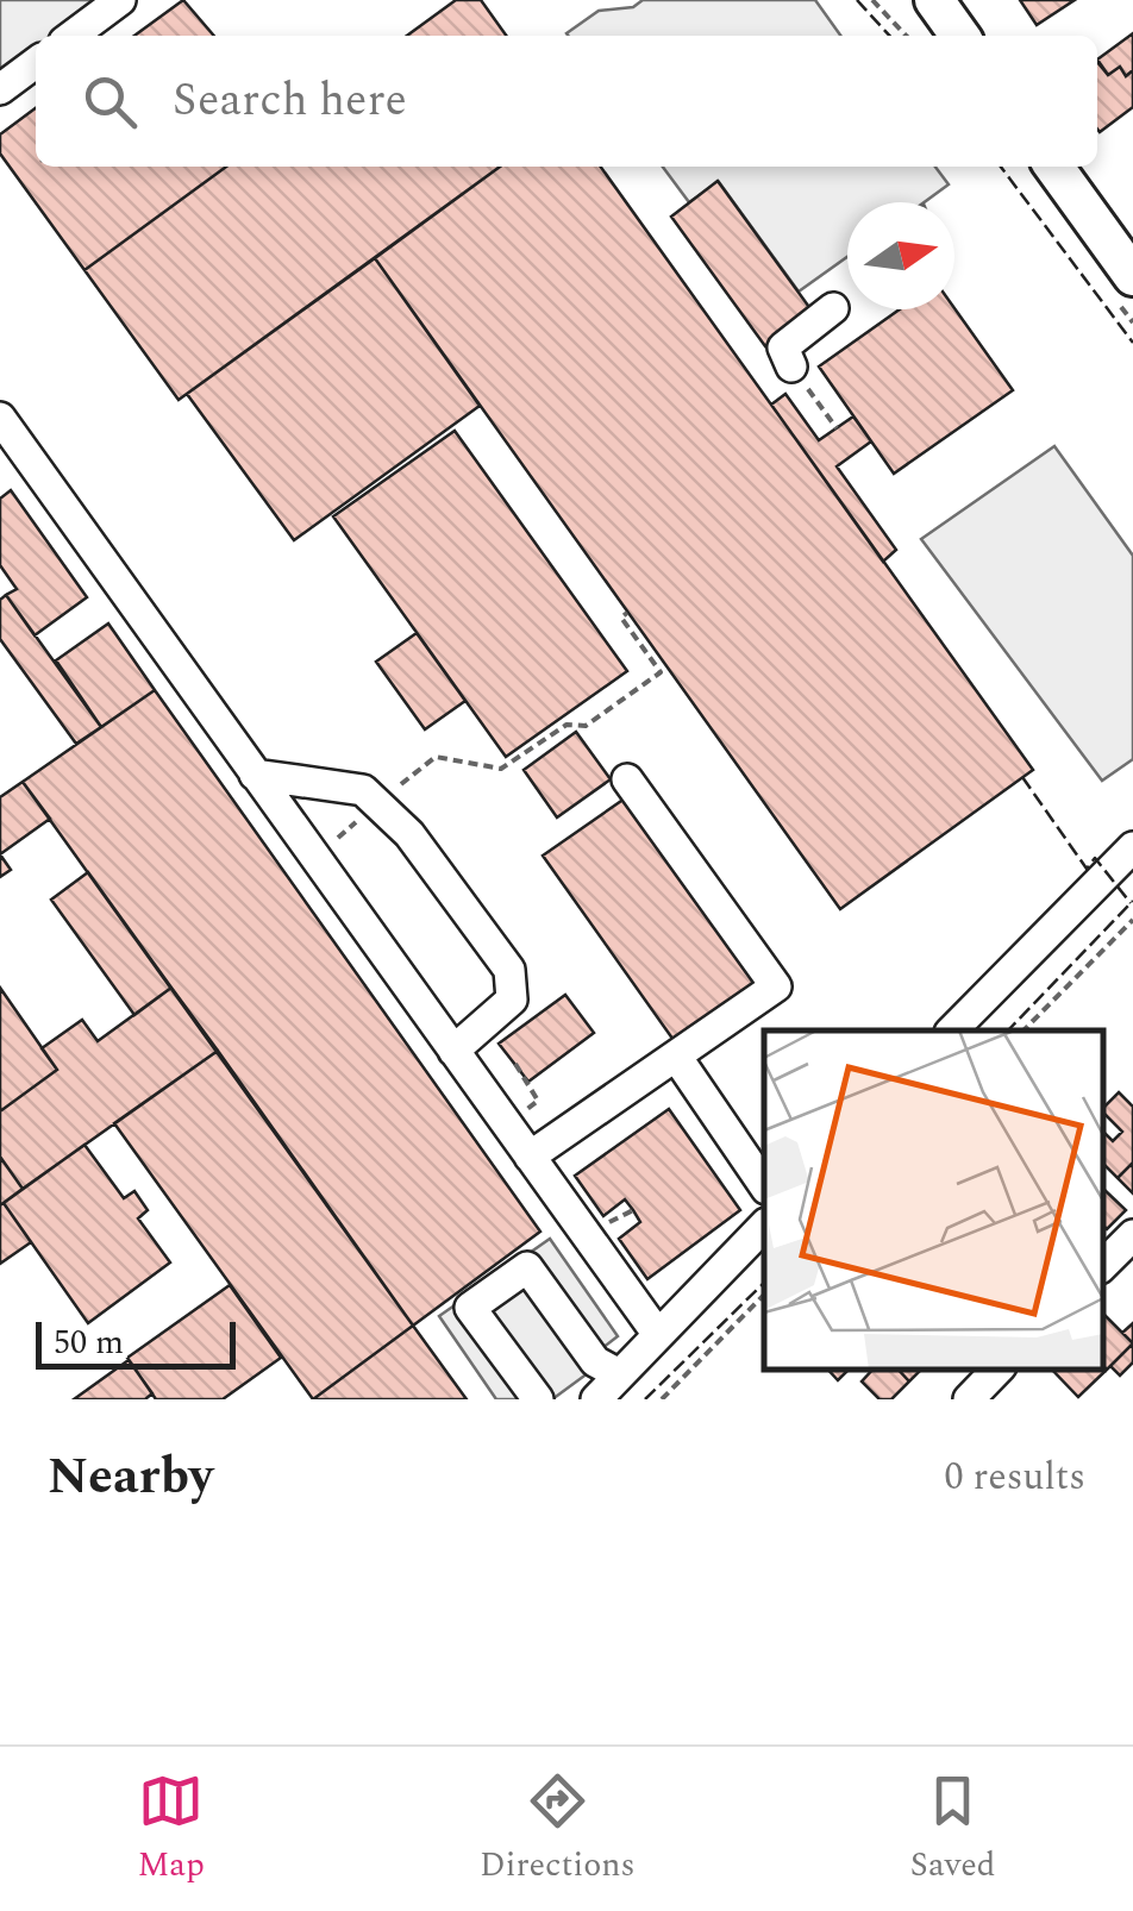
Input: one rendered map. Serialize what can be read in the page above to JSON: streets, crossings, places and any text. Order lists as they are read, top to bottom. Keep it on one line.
{"scale_bar":"50 m","north":"right","page":{"search":"Search here","scale":"50 m","heading":["Nearby","0 results"],"nav":["Map","Directions","Saved"]}}
